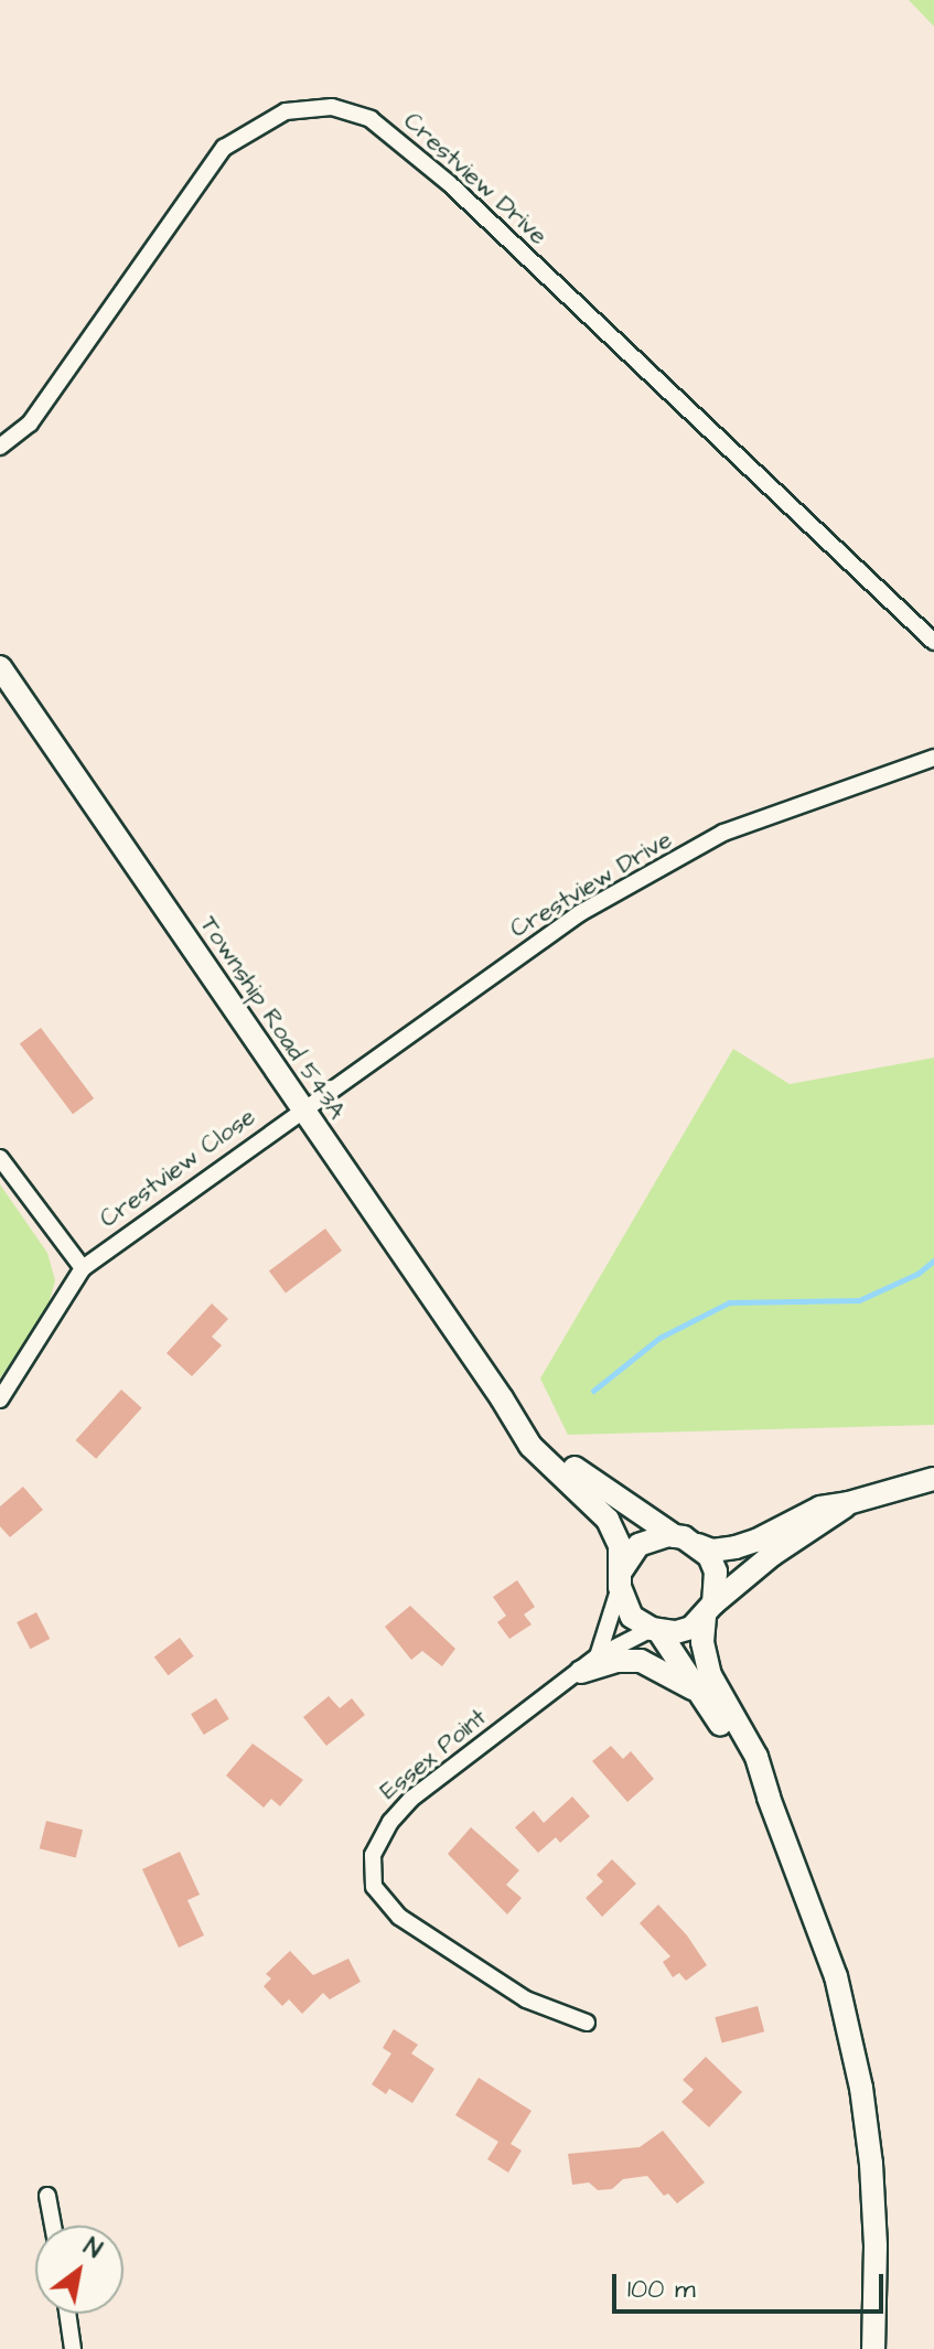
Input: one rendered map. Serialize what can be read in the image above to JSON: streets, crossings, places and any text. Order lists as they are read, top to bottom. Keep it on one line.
{"streets":{"main road":["Township Road 543A"],"street":["Crestview Drive","Crestview Close","Essex Point"]},"crossings":[["Crestview Drive","Township Road 543A"],["Crestview Drive","Crestview Close"],["Township Road 543A","Crestview Close"],["Township Road 543A","Essex Point"]],"scale_bar":"100 m","north":"top right"}
